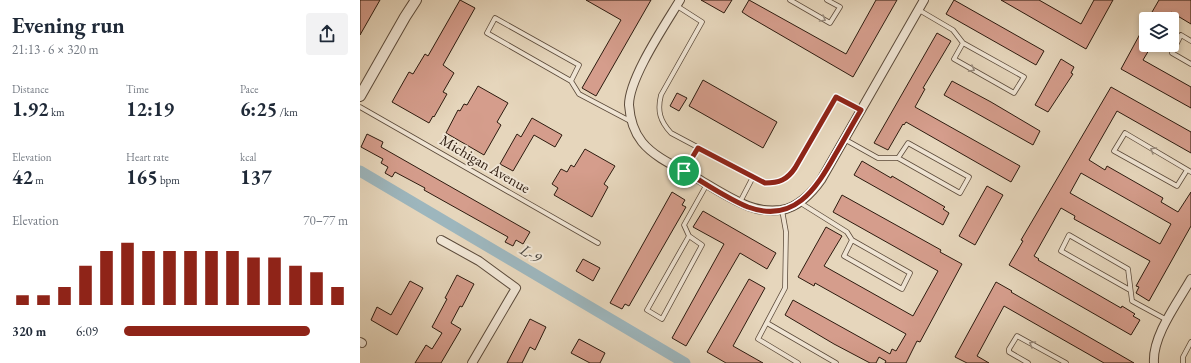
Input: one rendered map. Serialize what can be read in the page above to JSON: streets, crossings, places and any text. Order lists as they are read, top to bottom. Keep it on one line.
{"streets":{"lane":["Michigan Avenue"]},"water":["L-9"],"page":{"heading":["Evening run","21:13 · 6 × 320 m"],"stats":[["Distance","1.92 km"],["Time","12:19"],["Pace","6:25 /km"],["Elevation","42 m"],["Heart rate","165 bpm"],["kcal","137"]],"chart":["Elevation","70–77 m"],"list":[{"name":"320 m","note":"6:09"}]}}
